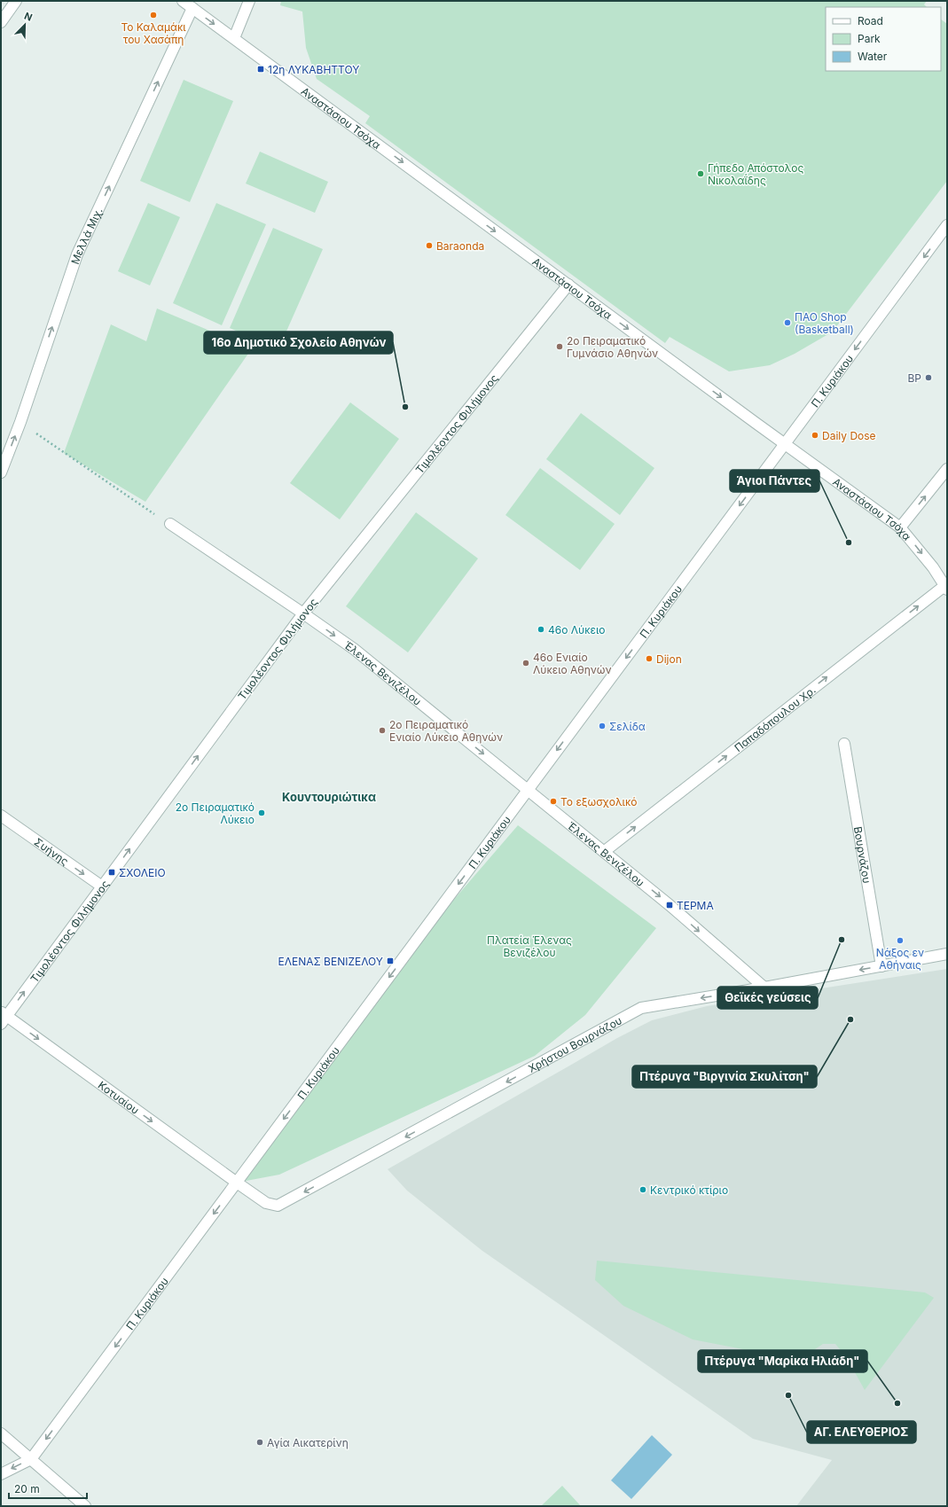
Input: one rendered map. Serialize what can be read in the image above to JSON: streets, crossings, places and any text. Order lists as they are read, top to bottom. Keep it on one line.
{"streets":{"street":["Αναστάσιου Τσόχα","Μελλά Μιχ.","Π. Κυριάκου","Τιμoλέοντος Φιλήμονος","Έλενας Βενιζέλου","Παπαδόπουλου Χρ.","Συήνης","Βουρνάζου","Χρήστου Βουρνάζου","Κοτυαίου"]},"crossings":[["Αναστάσιου Τσόχα","Μελλά Μιχ."],["Αναστάσιου Τσόχα","Π. Κυριάκου"],["Αναστάσιου Τσόχα","Τιμoλέοντος Φιλήμονος"],["Αναστάσιου Τσόχα","Παπαδόπουλου Χρ."],["Π. Κυριάκου","Έλενας Βενιζέλου"],["Π. Κυριάκου","Χρήστου Βουρνάζου"],["Π. Κυριάκου","Κοτυαίου"],["Τιμoλέοντος Φιλήμονος","Έλενας Βενιζέλου"],["Τιμoλέοντος Φιλήμονος","Συήνης"],["Τιμoλέοντος Φιλήμονος","Κοτυαίου"],["Έλενας Βενιζέλου","Παπαδόπουλου Χρ."],["Έλενας Βενιζέλου","Χρήστου Βουρνάζου"],["Βουρνάζου","Χρήστου Βουρνάζου"],["Χρήστου Βουρνάζου","Κοτυαίου"]],"one_way":["Αναστάσιου Τσόχα","Μελλά Μιχ.","Π. Κυριάκου","Τιμoλέοντος Φιλήμονος","Έλενας Βενιζέλου","Παπαδόπουλου Χρ.","Συήνης","Χρήστου Βουρνάζου","Κοτυαίου"],"districts":["Κουντουριώτικα"],"parks":["Πλατεία Έλενας Βενιζέλου"],"places":{"other":["Το Καλαμάκι του Χασάπη","Γήπεδο Απόστολος Νικολαΐδης","Baraonda","ΠΑΟ Shop (Basketball)","2ο Πειραματικό Γυμνάσιο Αθηνών","BP","16ο Δημοτικό Σχολείο Αθηνών","Daily Dose","Άγιοι Πάντες","46o Λύκειο","Dijon","46ο Ενιαίο Λύκειο Αθηνών","Σελίδα","2ο Πειραματικό Ενιαίο Λύκειο Αθηνών","Το εξωσχολικό","2ο Πειραματικό Λύκειο","Θεϊκές γεύσεις","Νάξος εν Αθήναις","Πτέρυγα \"Βιργινία Σκυλίτση\"","Κεντρικό κτίριο","ΑΓ. ΕΛΕΥΘΕΡΙΟΣ","Πτέρυγα \"Μαρίκα Ηλιάδη\"","Αγία Αικατερίνη"],"transit":["12η ΛΥΚΑΒΗΤΤΟΥ","ΣΧΟΛΕΙΟ","ΤΕΡΜΑ","ΕΛΕΝΑΣ ΒΕΝΙΖΕΛΟΥ"]},"legend":["Road","Park","Water"],"scale_bar":"20 m","north":"top right"}
